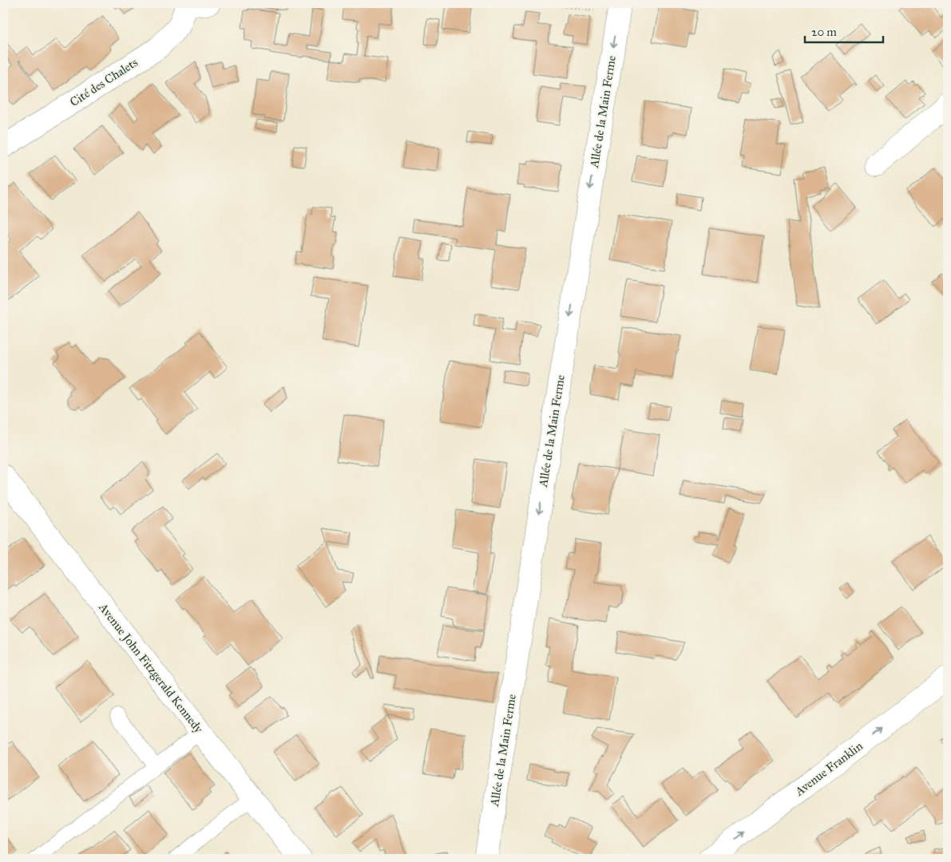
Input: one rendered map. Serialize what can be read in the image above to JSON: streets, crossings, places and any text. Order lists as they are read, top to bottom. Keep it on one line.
{"streets":{"street":["Cité des Chalets","Allée de la Main Ferme","Avenue John Fitzgerald Kennedy","Avenue Franklin"]},"one_way":["Allée de la Main Ferme","Avenue Franklin"],"scale_bar":"20 m"}
